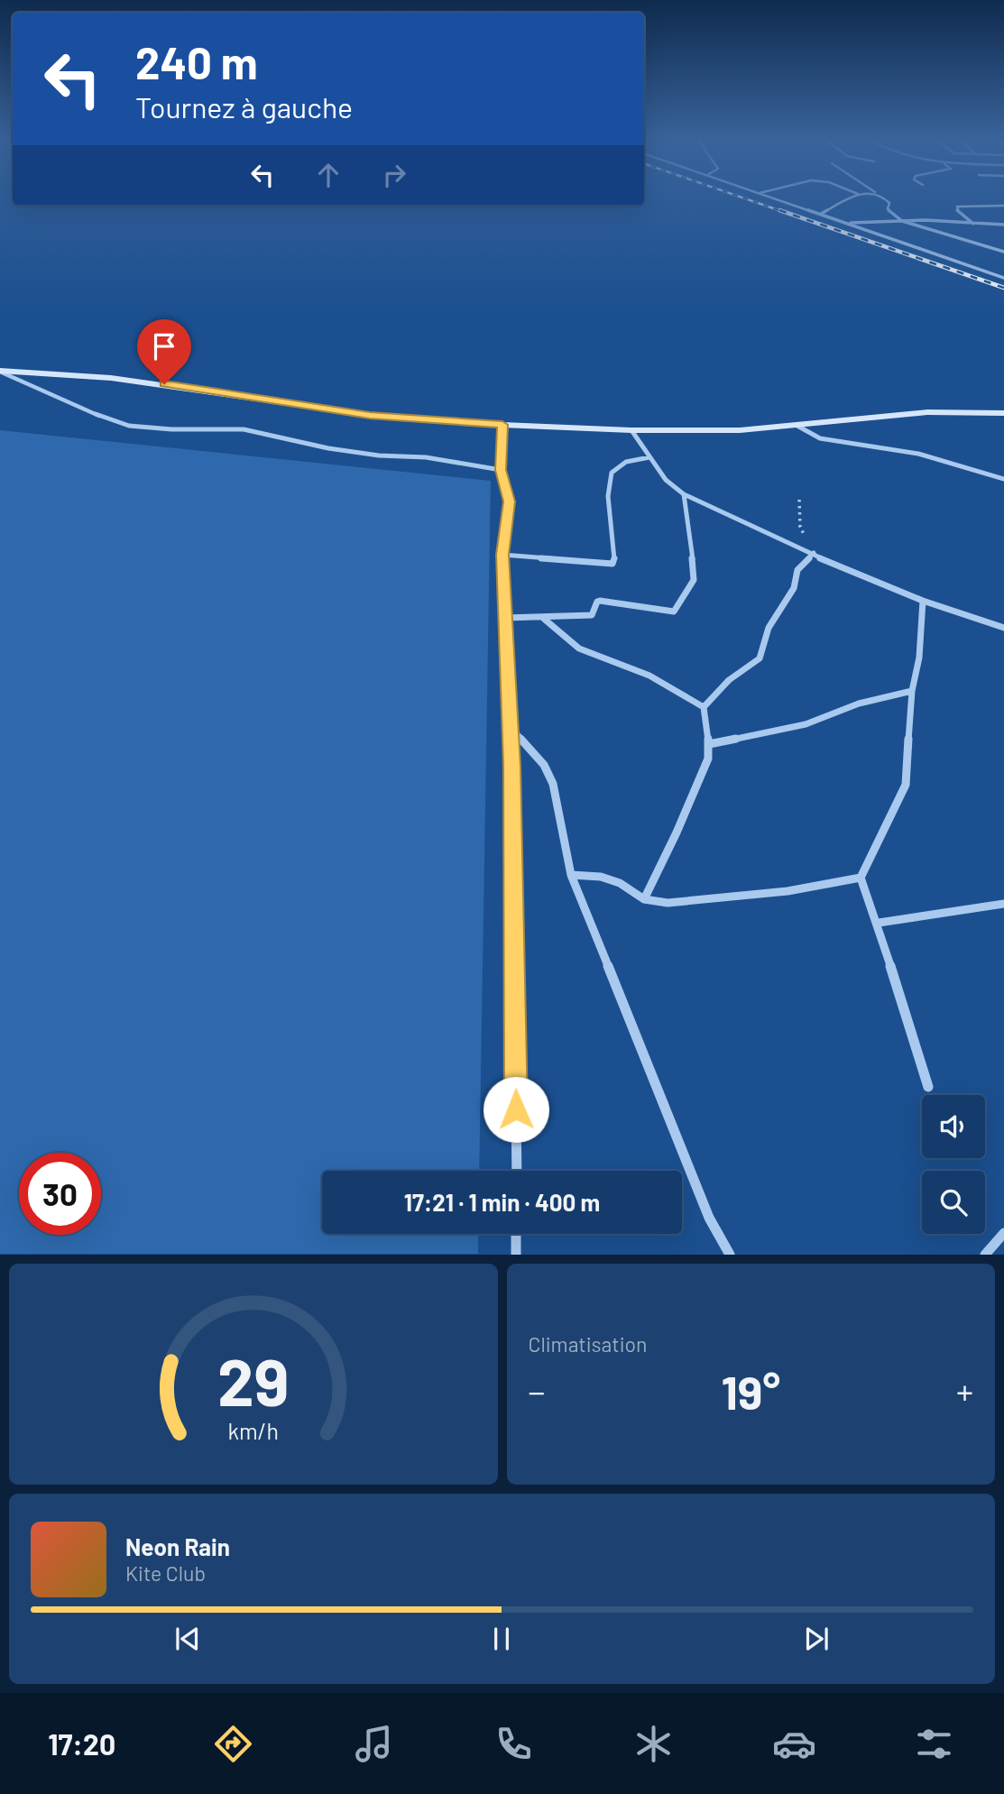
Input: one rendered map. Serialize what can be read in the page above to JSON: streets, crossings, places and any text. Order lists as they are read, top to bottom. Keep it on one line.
{"page":{"turn":["240 m","Tournez à gauche"],"limit":"30","trip":"17:21 · 1 min · 400 m","tile":"Climatisation","heat":["−","19°","+"],"song":["Neon Rain","Kite Club"],"tabs":"17:20","gauge":["29","km/h"]}}
